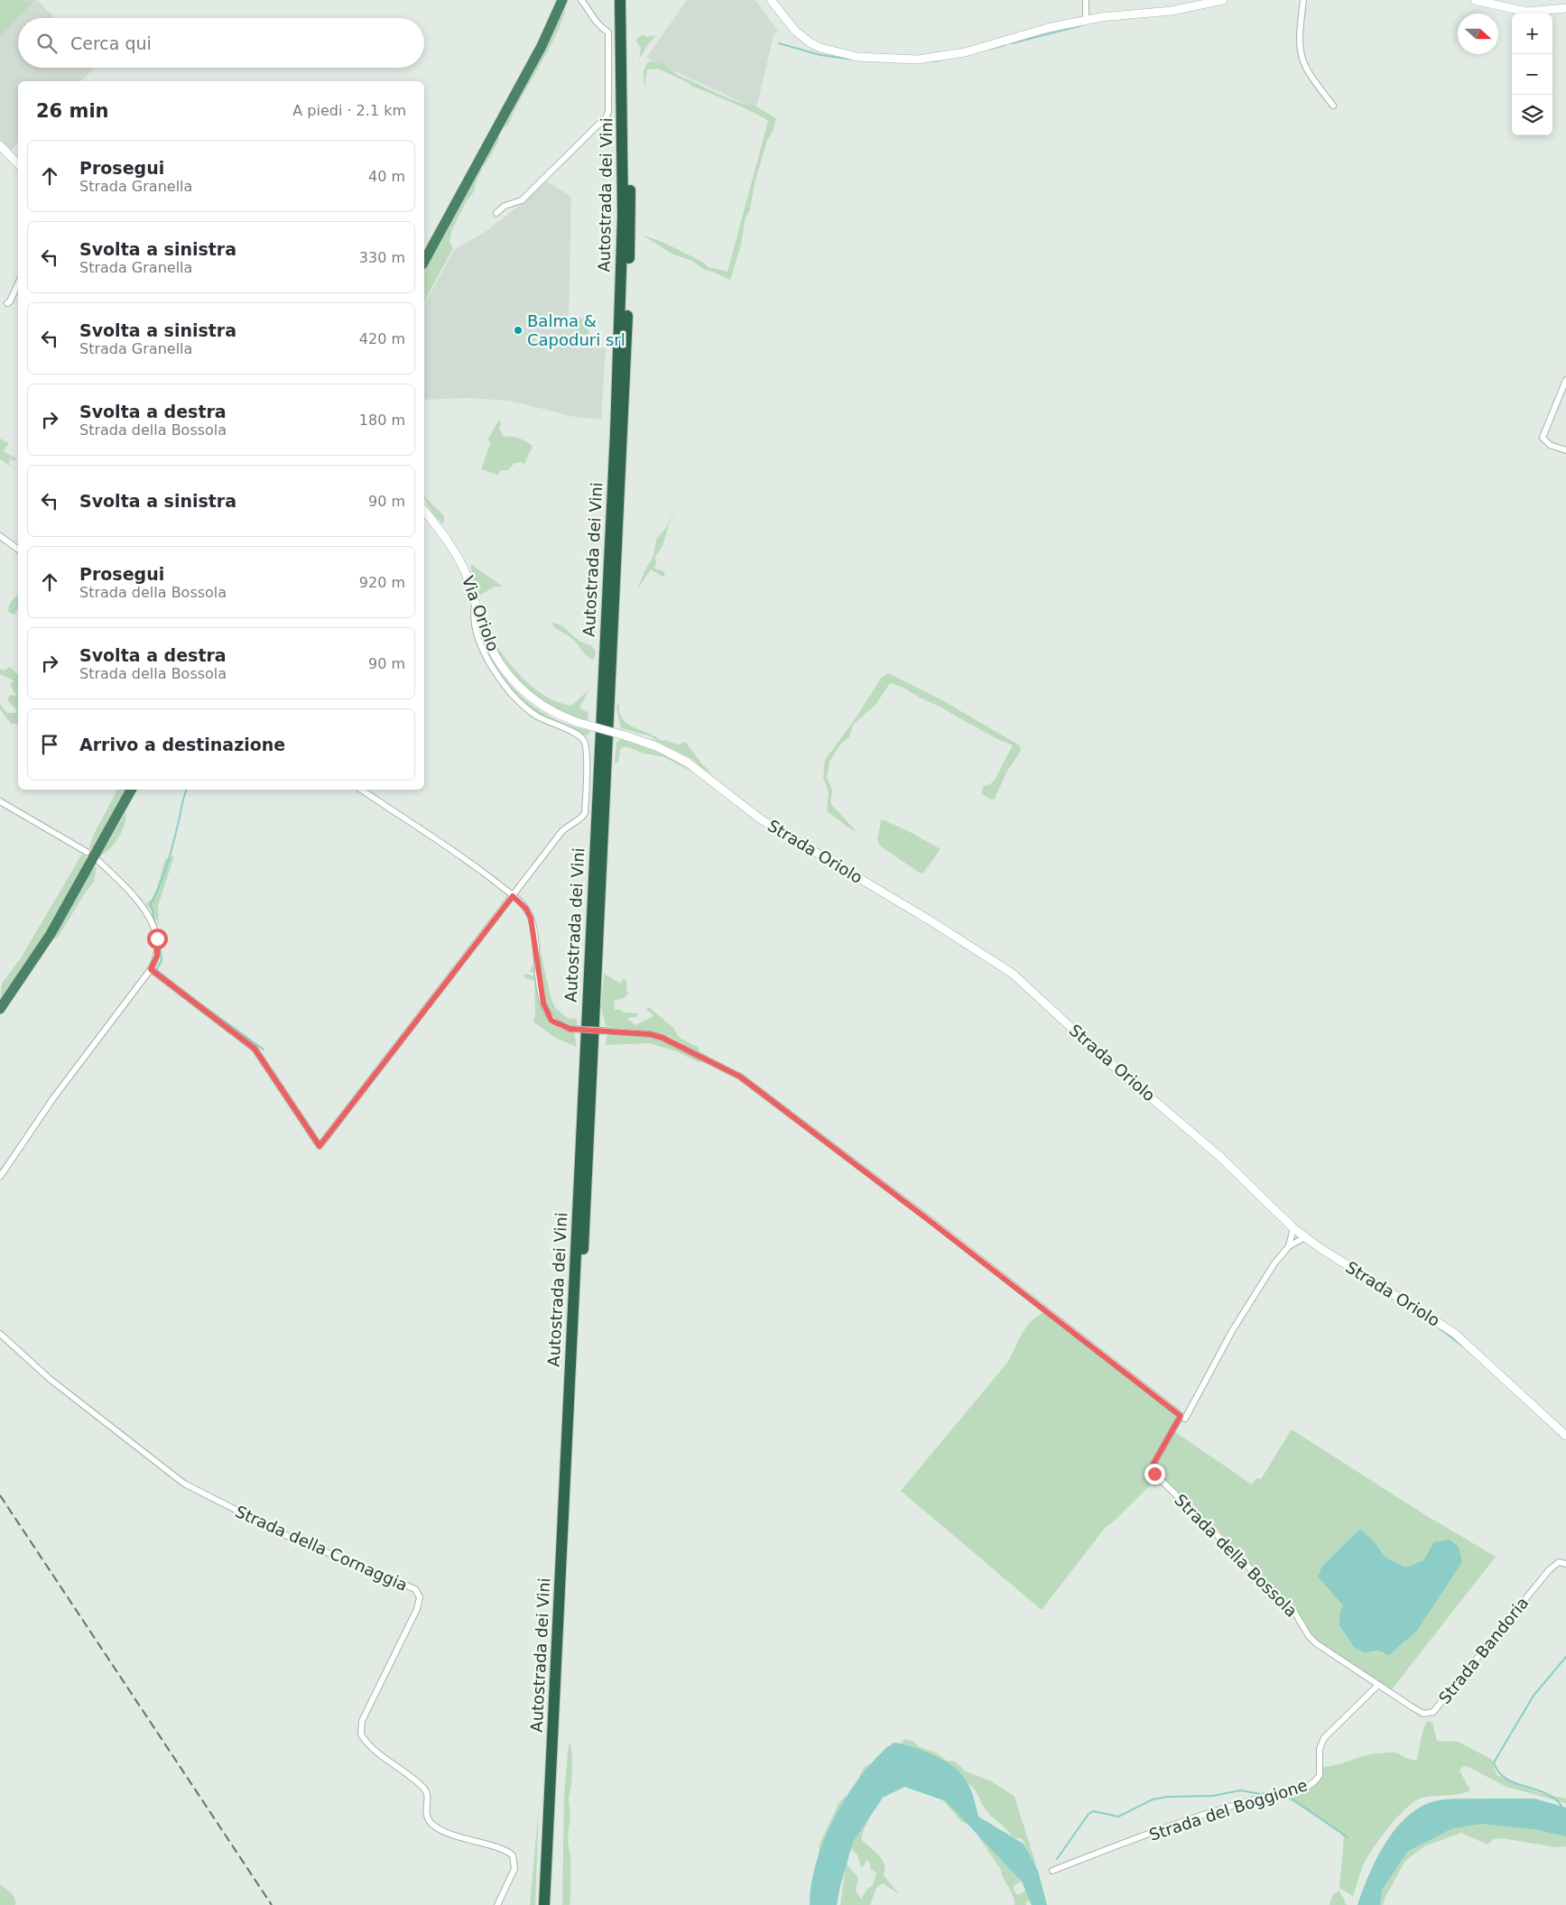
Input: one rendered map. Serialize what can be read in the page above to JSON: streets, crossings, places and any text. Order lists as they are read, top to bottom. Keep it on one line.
{"streets":{"highway":["Autostrada dei Vini"],"street":["Via Oriolo","Strada Oriolo","Strada della Cornaggia","Strada della Bossola","Strada Bandoria","Strada del Boggione"]},"crossings":[["Via Oriolo","Strada Oriolo"],["Strada della Bossola","Strada Bandoria"],["Strada della Bossola","Strada del Boggione"],["Strada Bandoria","Strada del Boggione"]],"places":["Balma & Capoduri srl"],"north":"right","page":{"map_buttons":["+","−"],"search":"Cerca qui","heading":["26 min","A piedi · 2.1 km"],"list":[["Prosegui","Strada Granella","40 m"],["Svolta a sinistra","Strada Granella","330 m"],["Svolta a sinistra","Strada Granella","420 m"],["Svolta a destra","Strada della Bossola","180 m"],["Svolta a sinistra","90 m"],["Prosegui","Strada della Bossola","920 m"],["Svolta a destra","Strada della Bossola","90 m"],"Arrivo a destinazione"]}}
